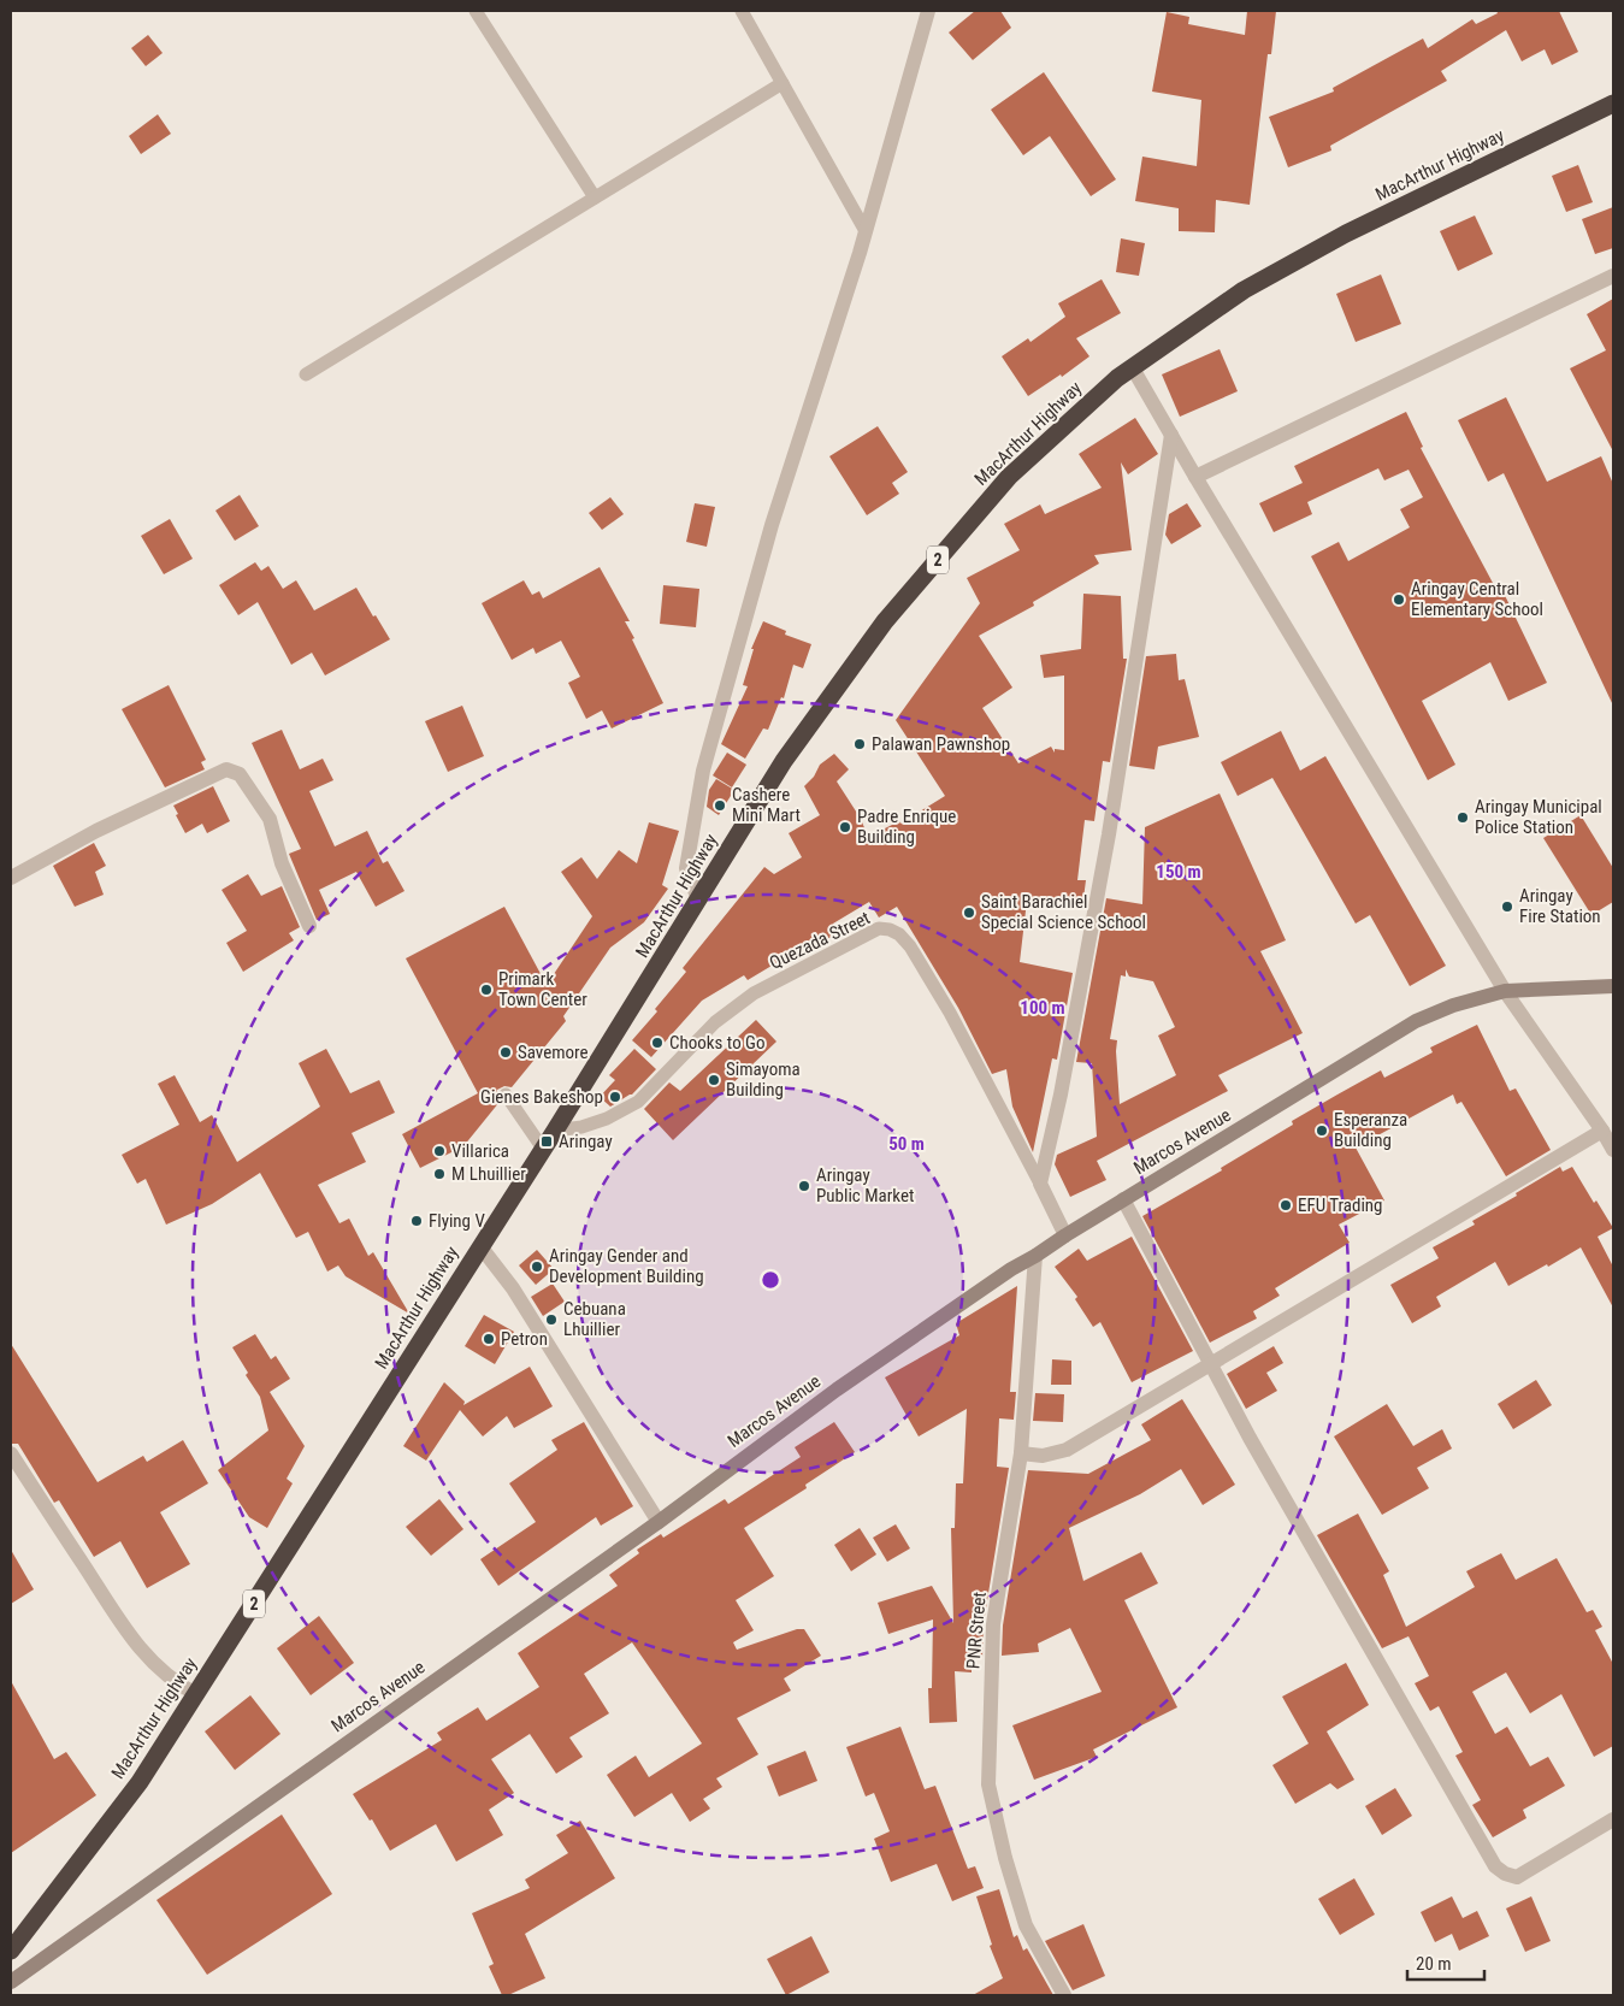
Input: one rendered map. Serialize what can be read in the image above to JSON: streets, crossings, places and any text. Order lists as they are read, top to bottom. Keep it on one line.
{"streets":{"highway":["MacArthur Highway","2"],"street":["Marcos Avenue","PNR Street"],"lane":["Quezada Street"]},"crossings":[["MacArthur Highway","Quezada Street"],["Marcos Avenue","PNR Street"]],"places":{"other":["Aringay Central Elementary School","Palawan Pawnshop","Cashere Mini Mart","Aringay Municipal Police Station","Padre Enrique Building","Aringay Fire Station","Saint Barachiel Special Science School","Primark Town Center","Chooks to Go","Savemore","Simayoma Building","Gienes Bakeshop","Esperanza Building","Villarica","M Lhuillier","Aringay Public Market","EFU Trading","Flying V","Aringay Gender and Development Building","Cebuana Lhuillier","Petron"],"transit":["Aringay"]},"scale_bar":"20 m","rings":["150 m","100 m","50 m"]}
